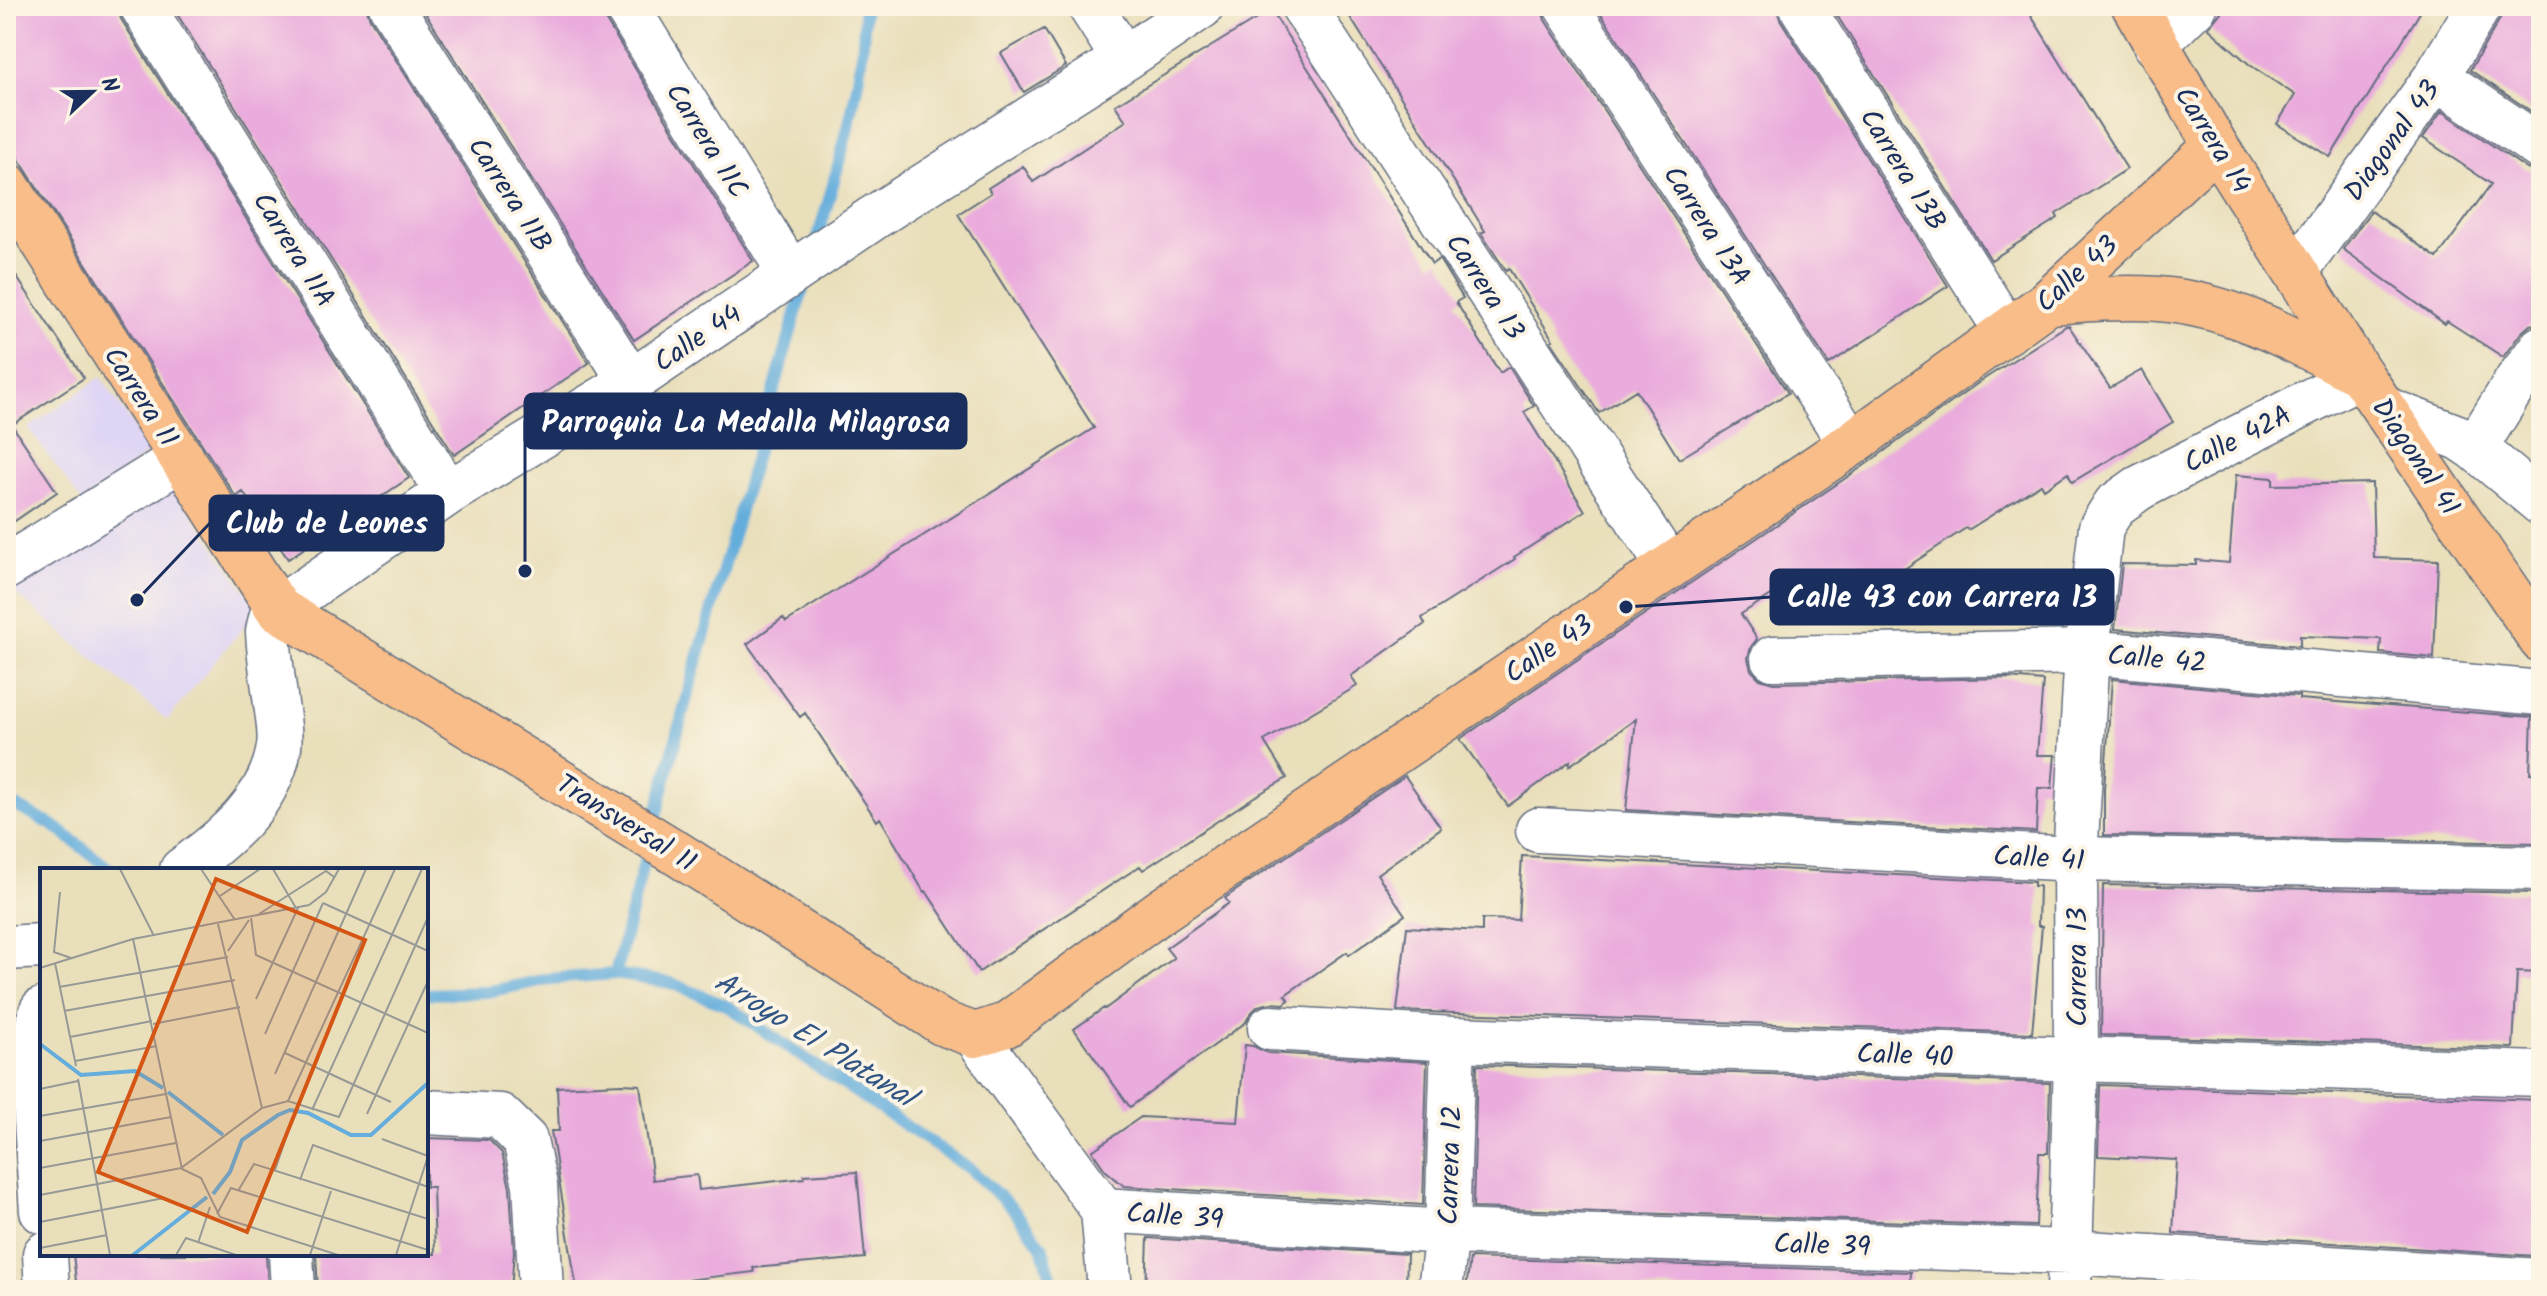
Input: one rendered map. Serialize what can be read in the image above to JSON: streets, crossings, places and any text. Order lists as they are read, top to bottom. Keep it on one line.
{"streets":{"main road":["Carrera 14","Calle 43","Carrera 11","Diagonal 41","Transversal 11"],"street":["Carrera 11C","Diagonal 43","Carrera 13B","Carrera 11B","Carrera 13A","Carrera 11A","Carrera 13","Calle 44","Calle 42A","Calle 42","Calle 41","Calle 40","Carrera 12","Calle 39"]},"crossings":[["Carrera 14","Diagonal 43"],["Carrera 14","Calle 43"],["Carrera 14","Diagonal 41"],["Carrera 11C","Calle 44"],["Diagonal 43","Diagonal 41"],["Carrera 13B","Calle 43"],["Carrera 11B","Calle 44"],["Carrera 13A","Calle 43"],["Carrera 11A","Calle 44"],["Calle 43","Carrera 13"],["Calle 43","Transversal 11"],["Carrera 13","Calle 42A"],["Carrera 13","Calle 42"],["Carrera 13","Calle 41"],["Carrera 13","Calle 40"],["Carrera 13","Calle 39"],["Calle 44","Carrera 11"],["Calle 44","Transversal 11"],["Carrera 11","Transversal 11"],["Calle 42A","Diagonal 41"],["Calle 40","Carrera 12"],["Carrera 12","Calle 39"]],"water":["Arroyo El Platanal"],"places":["Parroquia La Medalla Milagrosa","Club de Leones","Calle 43 con Carrera 13"],"north":"right"}
